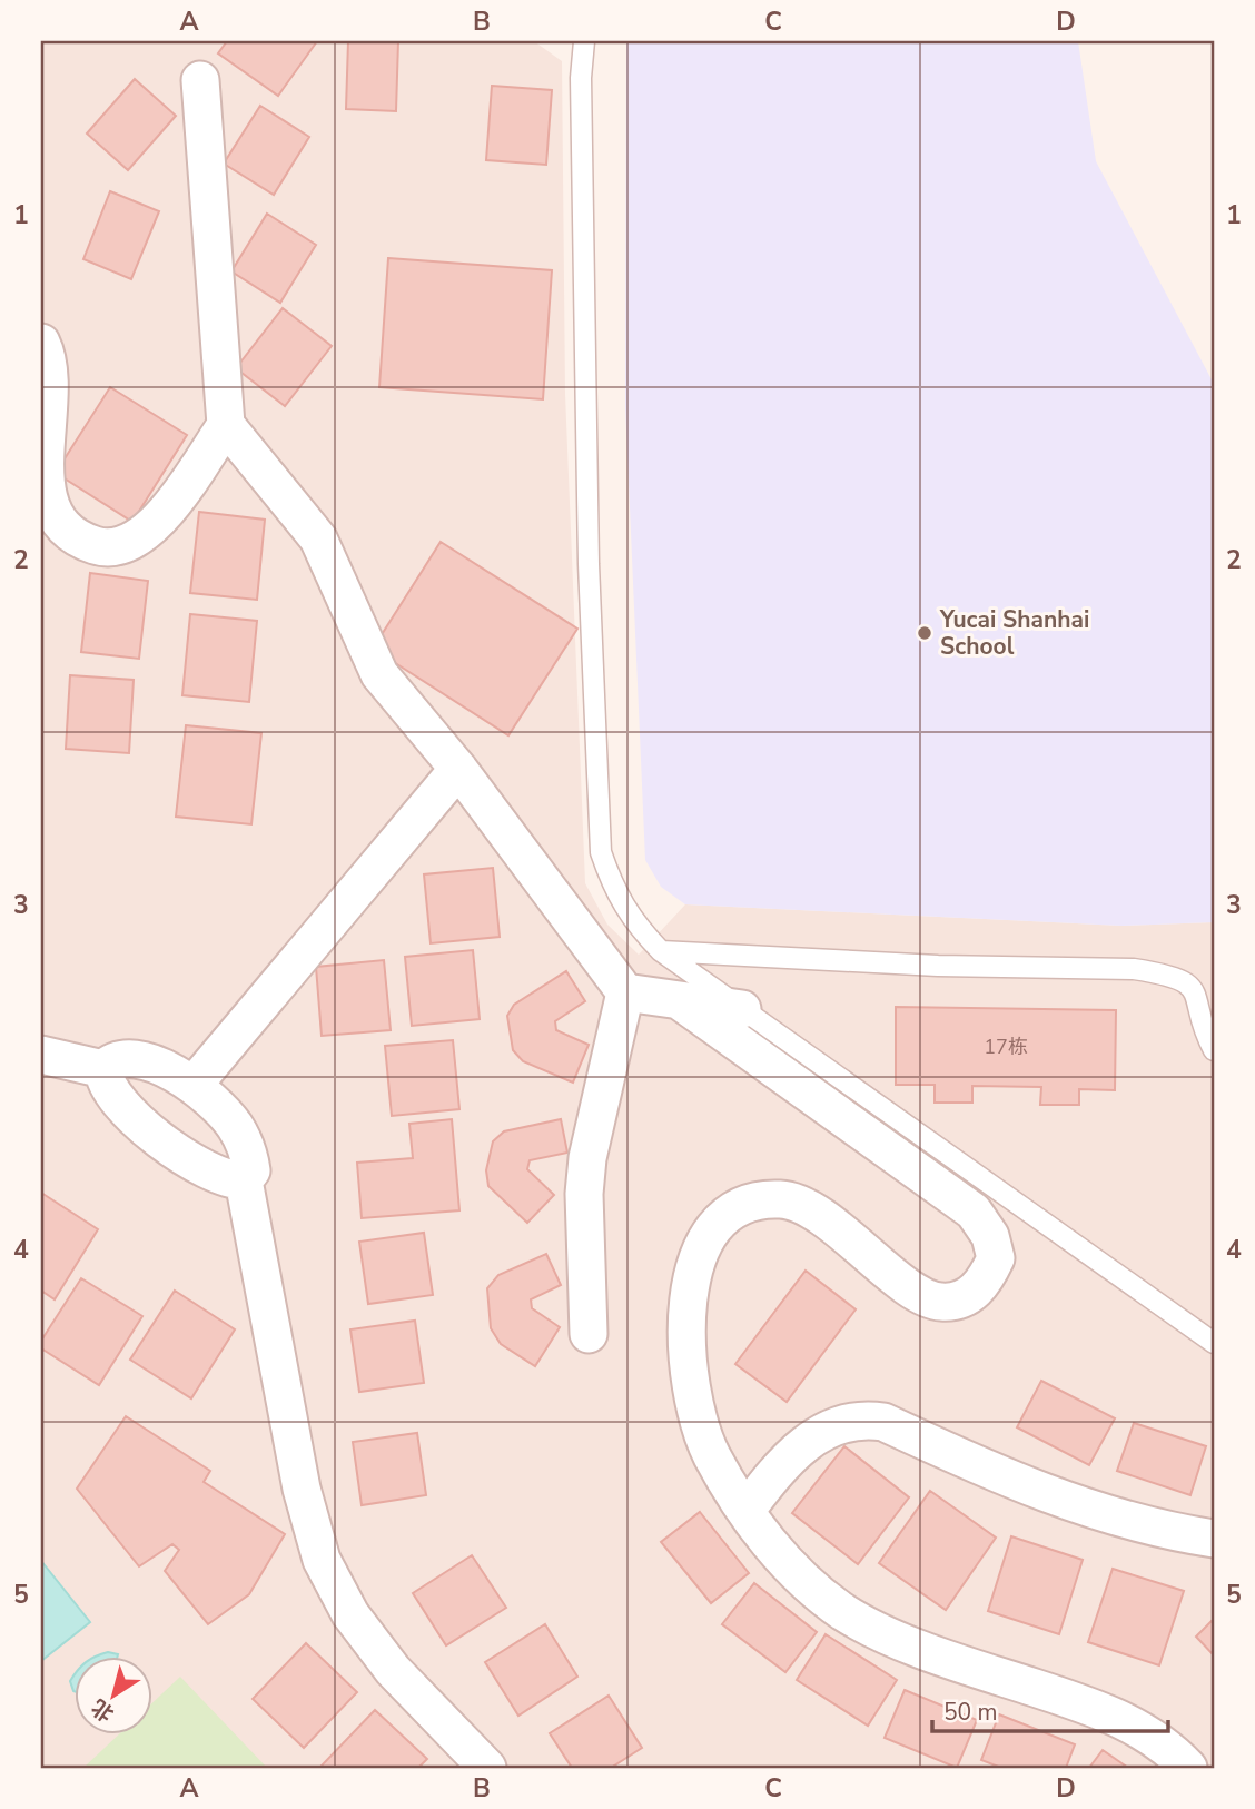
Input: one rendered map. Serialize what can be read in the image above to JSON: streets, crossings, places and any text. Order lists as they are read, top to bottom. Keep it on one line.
{"places":["Yucai Shanhai School"],"house_numbers":["17栋"],"scale_bar":"50 m","north":"bottom left","grid":{"columns":["A","B","C","D"],"rows":["1","2","3","4","5"]}}
